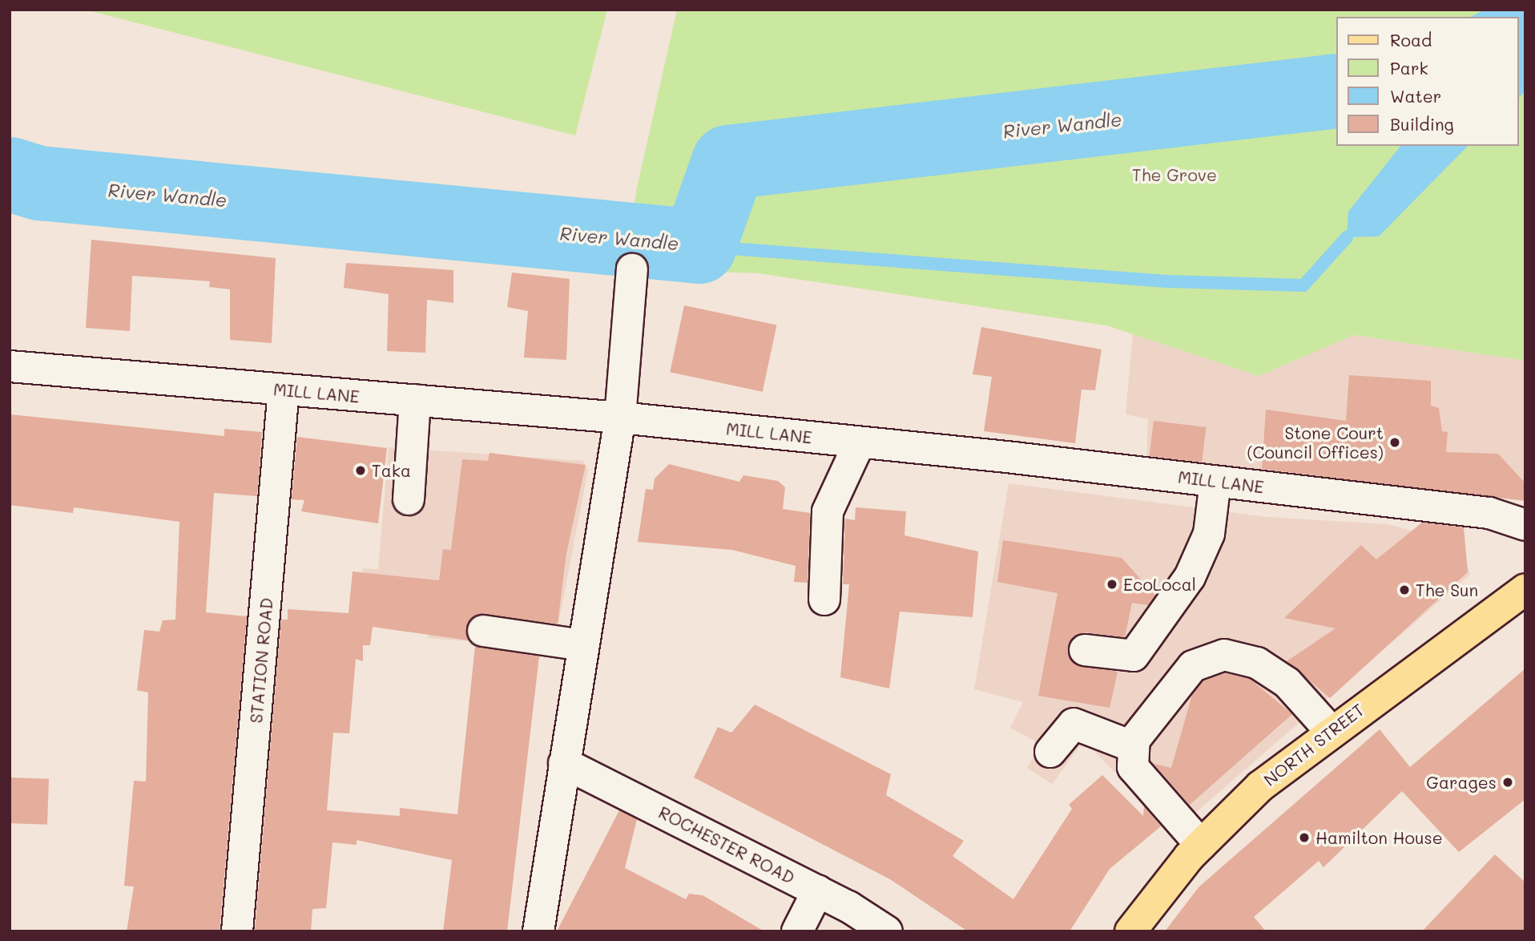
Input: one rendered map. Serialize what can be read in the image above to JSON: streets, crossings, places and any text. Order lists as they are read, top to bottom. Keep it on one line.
{"streets":{"main road":["NORTH STREET"],"street":["MILL LANE","STATION ROAD","ROCHESTER ROAD"]},"crossings":[["MILL LANE","STATION ROAD"]],"water":["River Wandle"],"parks":["The Grove"],"places":["Stone Court (Council Offices)","Taka","EcoLocal","The Sun","Garages","Hamilton House"],"legend":["Road","Park","Water","Building"]}
